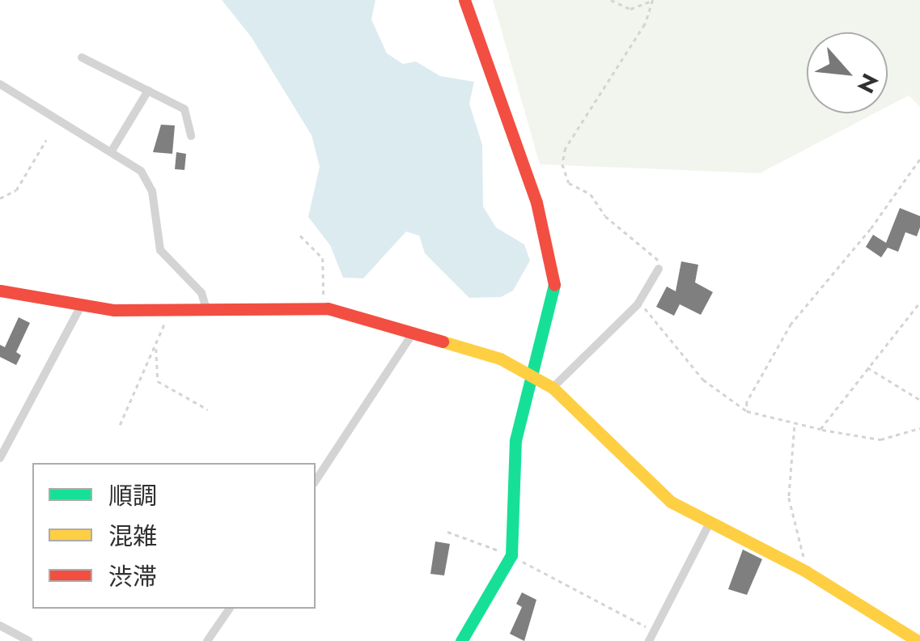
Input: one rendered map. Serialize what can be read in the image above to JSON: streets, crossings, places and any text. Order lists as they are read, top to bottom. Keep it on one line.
{"legend":["順調","混雑","渋滞"],"north":"bottom right"}
